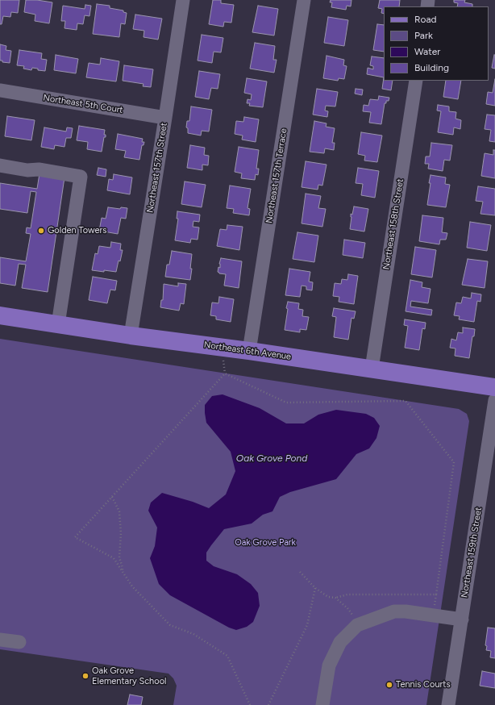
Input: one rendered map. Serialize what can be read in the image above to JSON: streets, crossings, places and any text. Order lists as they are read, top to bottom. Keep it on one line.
{"streets":{"main road":["Northeast 6th Avenue"],"street":["Northeast 5th Court","Northeast 157th Street","Northeast 157th Terrace","Northeast 158th Street","Northeast 159th Street"]},"crossings":[["Northeast 5th Court","Northeast 157th Street"],["Northeast 157th Street","Northeast 6th Avenue"],["Northeast 157th Terrace","Northeast 6th Avenue"],["Northeast 158th Street","Northeast 6th Avenue"]],"water":["Oak Grove Pond"],"parks":["Oak Grove Park"],"places":["Golden Towers","Oak Grove Elementary School","Tennis Courts"],"legend":["Road","Park","Water","Building"]}
